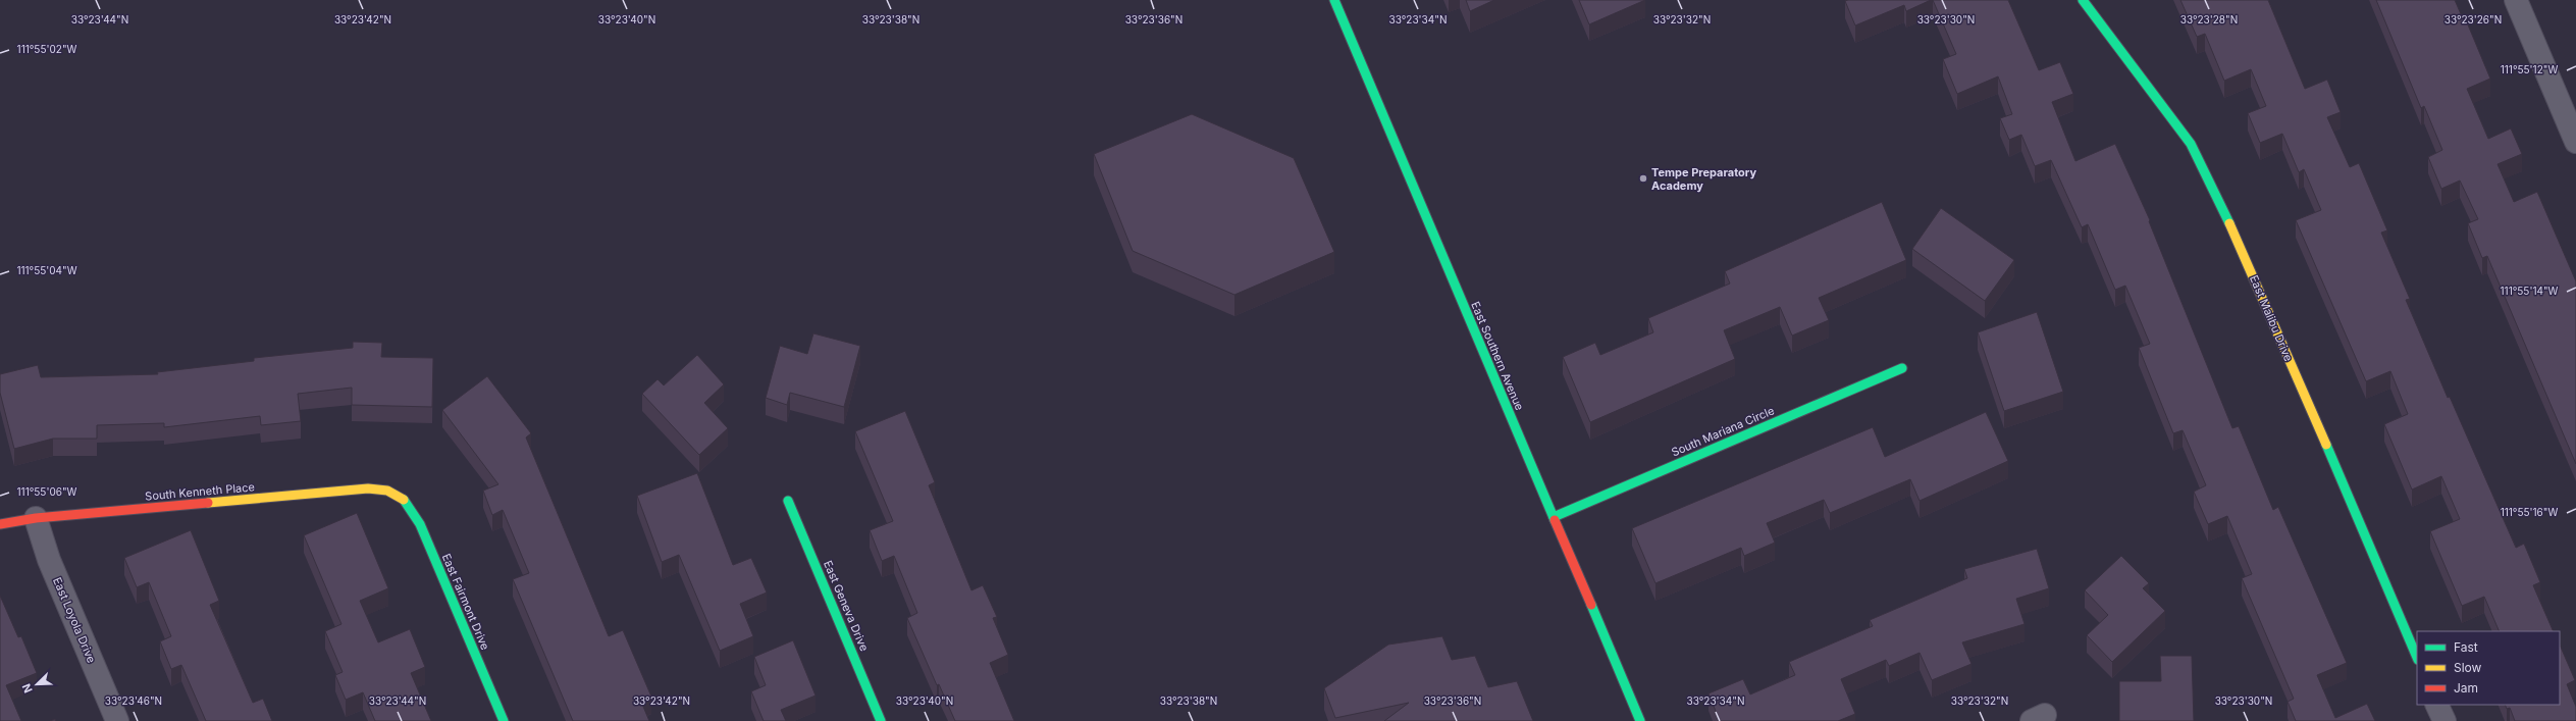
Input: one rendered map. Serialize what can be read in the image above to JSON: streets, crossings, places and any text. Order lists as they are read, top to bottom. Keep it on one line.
{"streets":{"street":["East Malibu Drive","East Southern Avenue","South Mariana Circle","South Kenneth Place","East Fairmont Drive","East Geneva Drive","East Loyola Drive"]},"crossings":[["East Southern Avenue","South Mariana Circle"],["South Kenneth Place","East Fairmont Drive"],["South Kenneth Place","East Loyola Drive"]],"places":["Tempe Preparatory Academy"],"legend":["Fast","Slow","Jam"],"north":"bottom left","coordinates":["33°23'44\"N","33°23'42\"N","33°23'40\"N","33°23'38\"N","33°23'36\"N","33°23'34\"N","33°23'32\"N","33°23'30\"N","33°23'28\"N","33°23'26\"N","111°55'02\"W","111°55'12\"W","111°55'04\"W","111°55'14\"W","111°55'06\"W","111°55'16\"W","33°23'46\"N"]}
